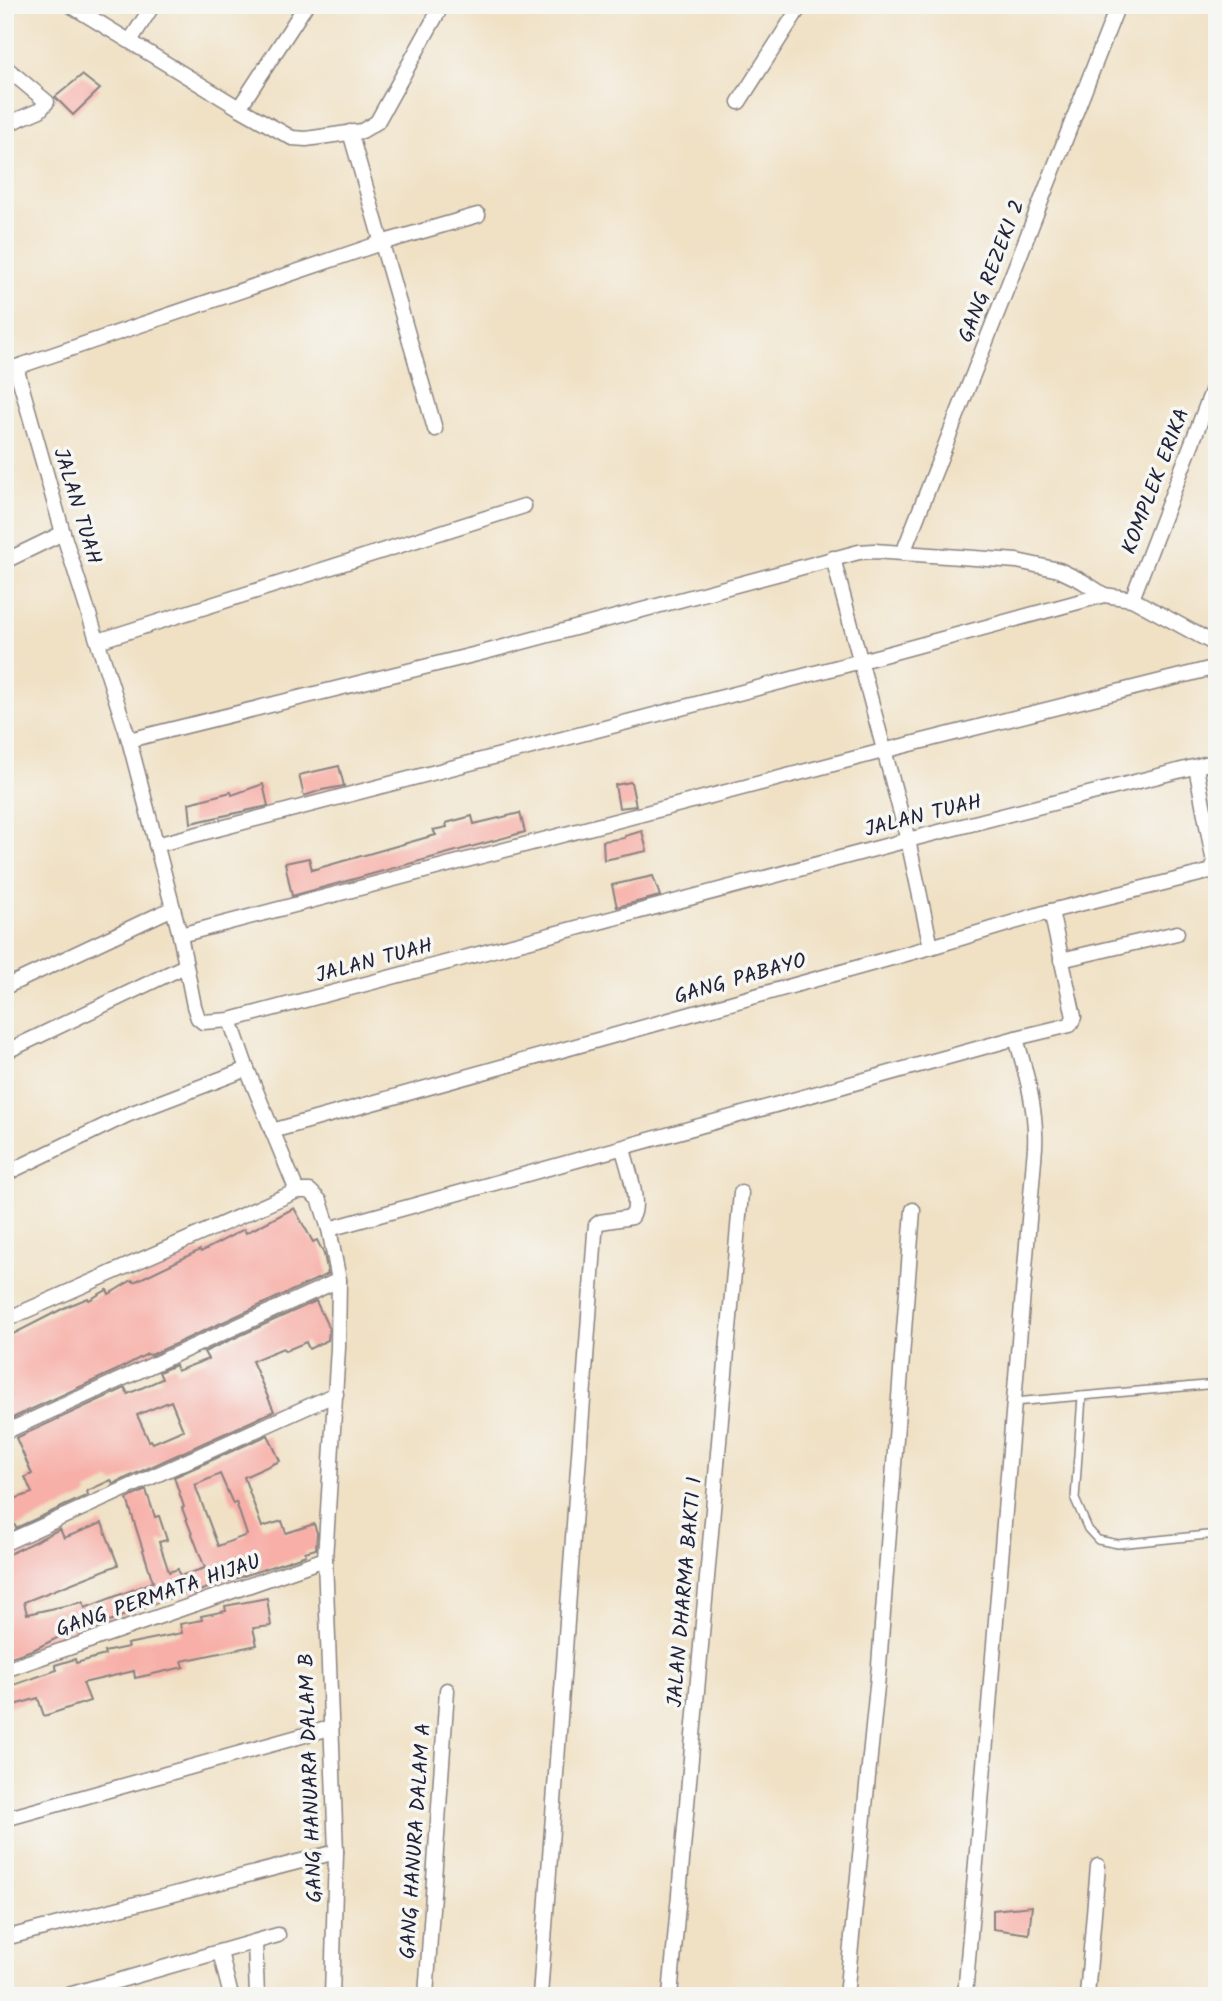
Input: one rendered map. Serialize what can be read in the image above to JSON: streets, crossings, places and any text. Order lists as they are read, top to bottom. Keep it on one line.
{"streets":{"street":["GANG REZEKI 2","KOMPLEK ERIKA","JALAN TUAH","GANG PABAYO","JALAN DHARMA BAKTI 1","GANG PERMATA HIJAU","GANG HANUARA DALAM B","GANG HANURA DALAM A"]},"crossings":[["JALAN TUAH","GANG HANUARA DALAM B"],["GANG PABAYO","GANG HANUARA DALAM B"],["GANG PERMATA HIJAU","GANG HANUARA DALAM B"]]}
